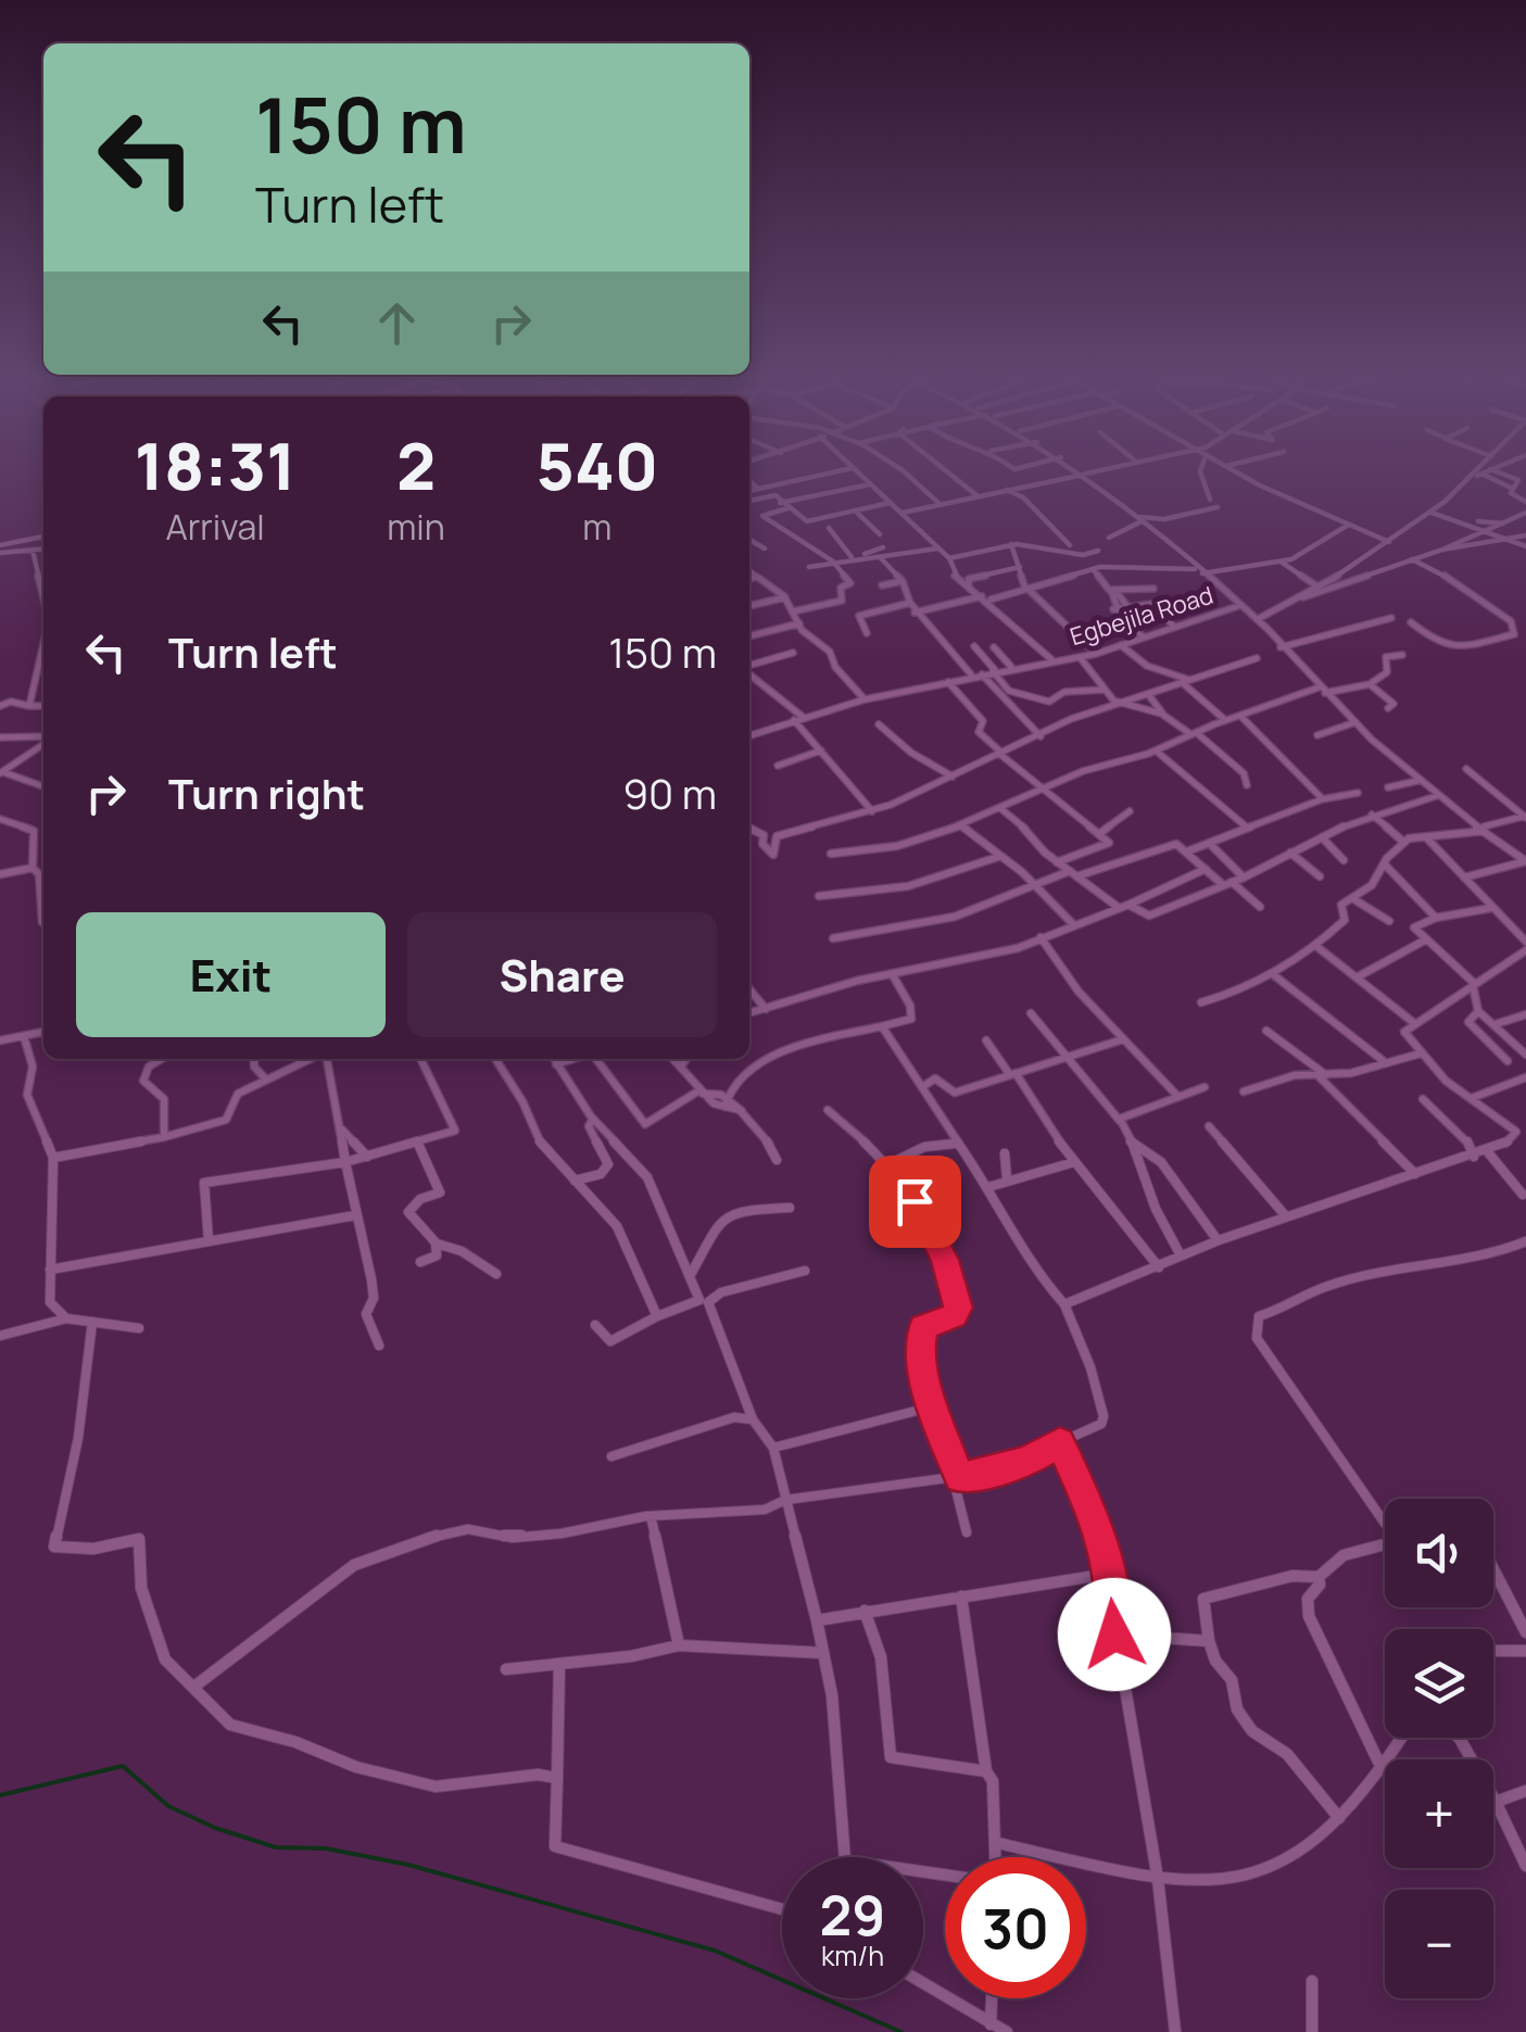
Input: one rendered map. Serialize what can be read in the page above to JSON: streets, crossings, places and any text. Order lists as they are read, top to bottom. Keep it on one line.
{"streets":{"street":["Egbejila Road"]},"page":{"turn":["150 m","Turn left"],"eta":["18:31","Arrival","2","min","540","m"],"list":[{"name":"Turn left","value":"150 m"},{"name":"Turn right","value":"90 m"}],"buttons":["Exit","Share"],"map_buttons":["+","−"],"speed":"29 km/h","limit":"30"}}
